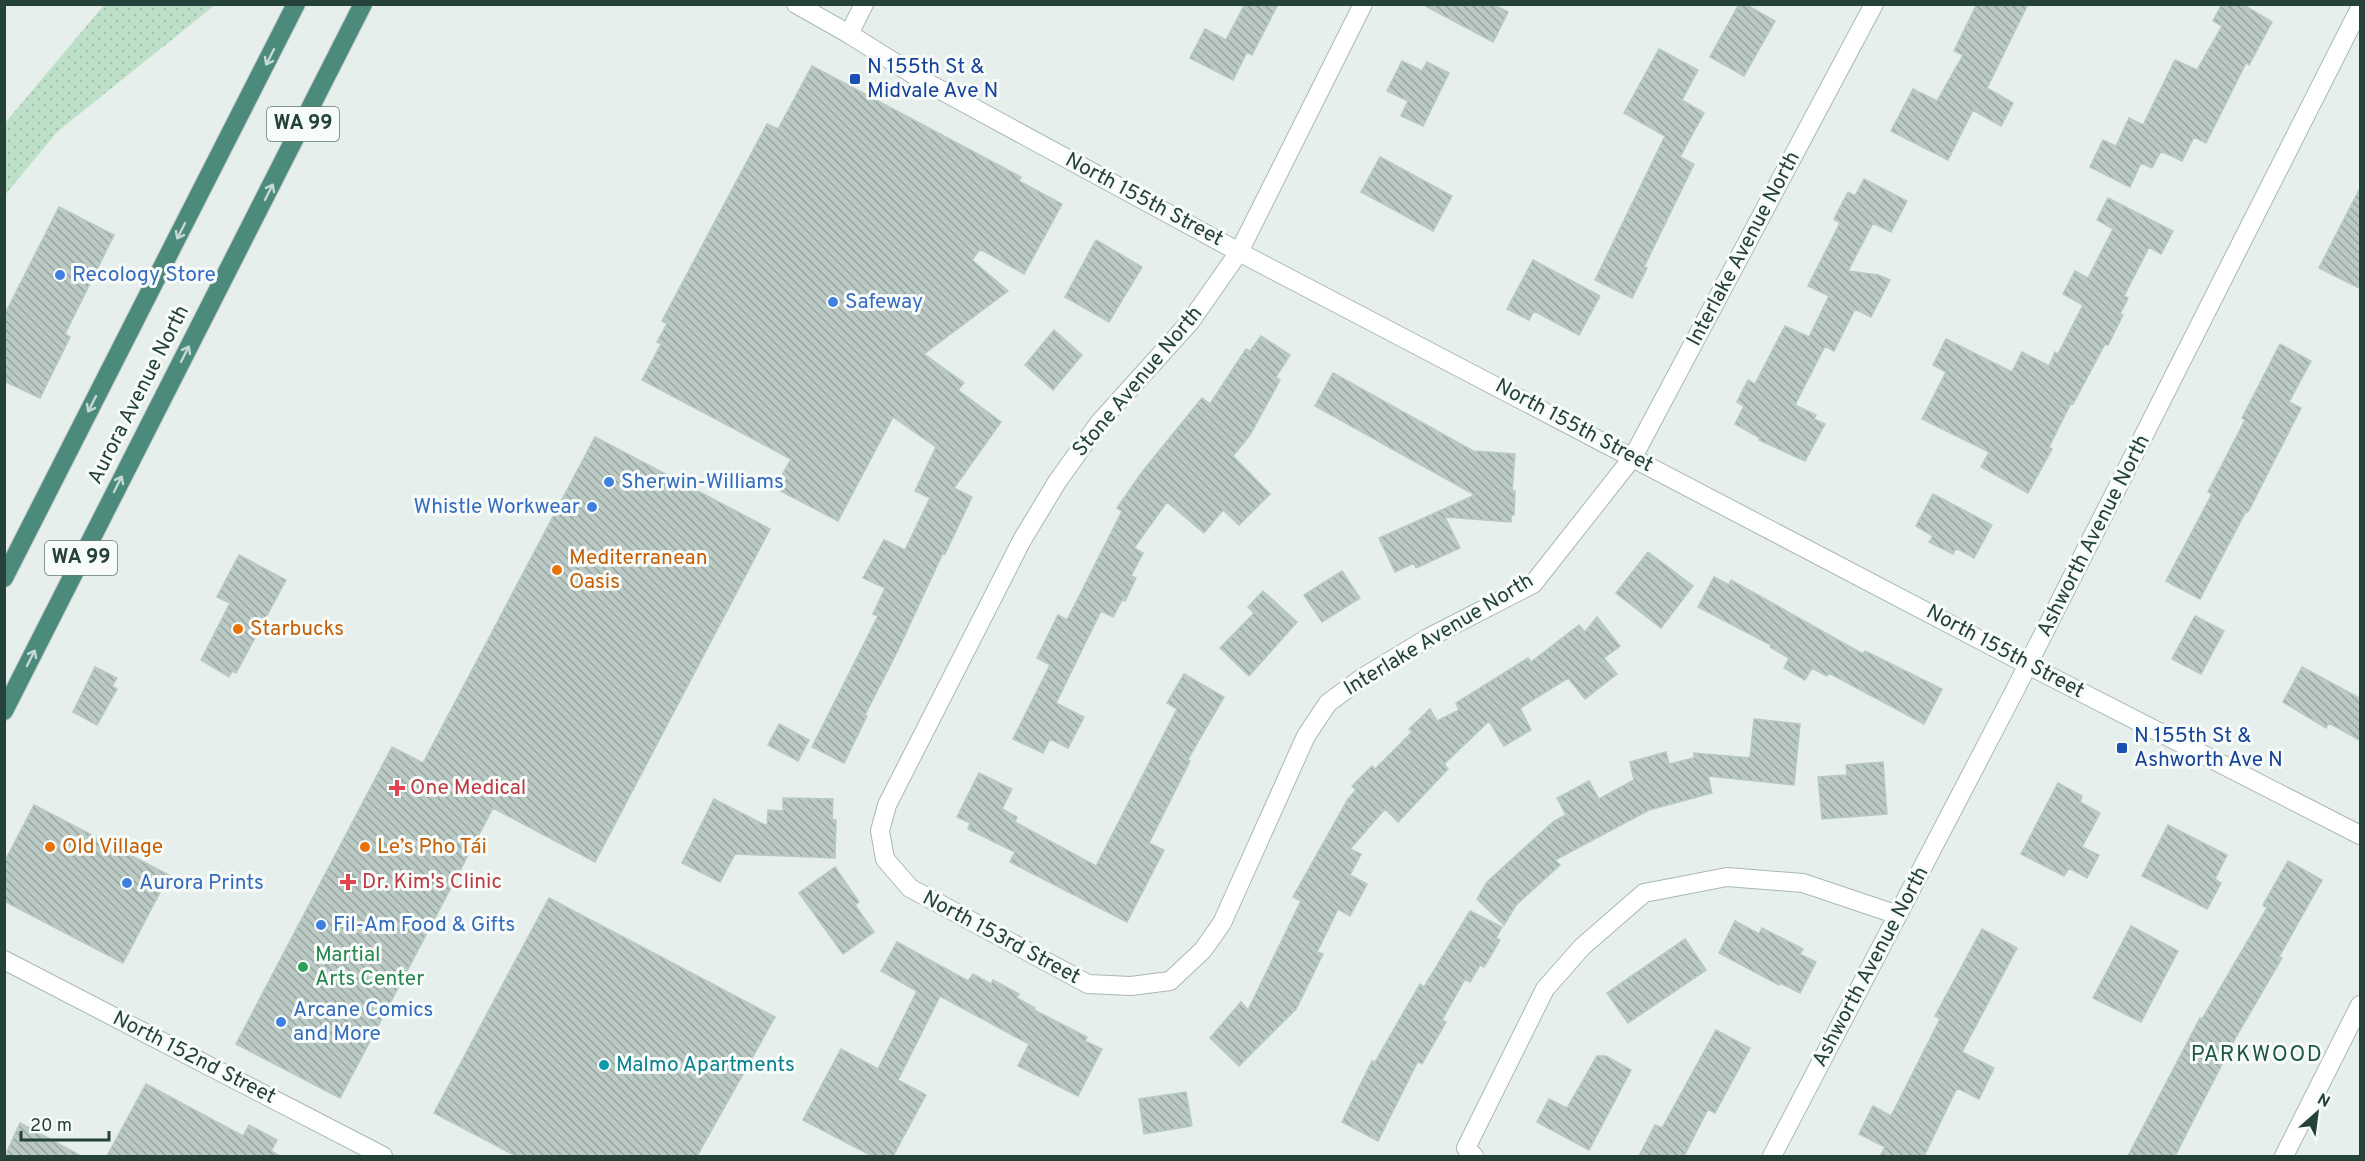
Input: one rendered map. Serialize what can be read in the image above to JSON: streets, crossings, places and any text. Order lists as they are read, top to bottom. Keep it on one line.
{"streets":{"highway":["WA 99","Aurora Avenue North"],"street":["North 155th Street","Interlake Avenue North","Stone Avenue North","Ashworth Avenue North","North 153rd Street","North 152nd Street"]},"crossings":[["North 155th Street","Interlake Avenue North"],["North 155th Street","Stone Avenue North"],["North 155th Street","Ashworth Avenue North"],["Interlake Avenue North","North 153rd Street"],["Stone Avenue North","North 153rd Street"]],"districts":["PARKWOOD"],"places":{"transit":["N 155th St & Midvale Ave N","N 155th St & Ashworth Ave N"],"other":["Recology Store","Safeway","Sherwin-Williams","Whistle Workwear","Mediterranean Oasis","Starbucks","Old Village","Le’s Pho Tái","Aurora Prints","Fil-Am Food & Gifts","Martial Arts Center","Arcane Comics and More","Malmo Apartments"],"health":["One Medical","Dr. Kim's Clinic"]},"scale_bar":"20 m","north":"top right"}
